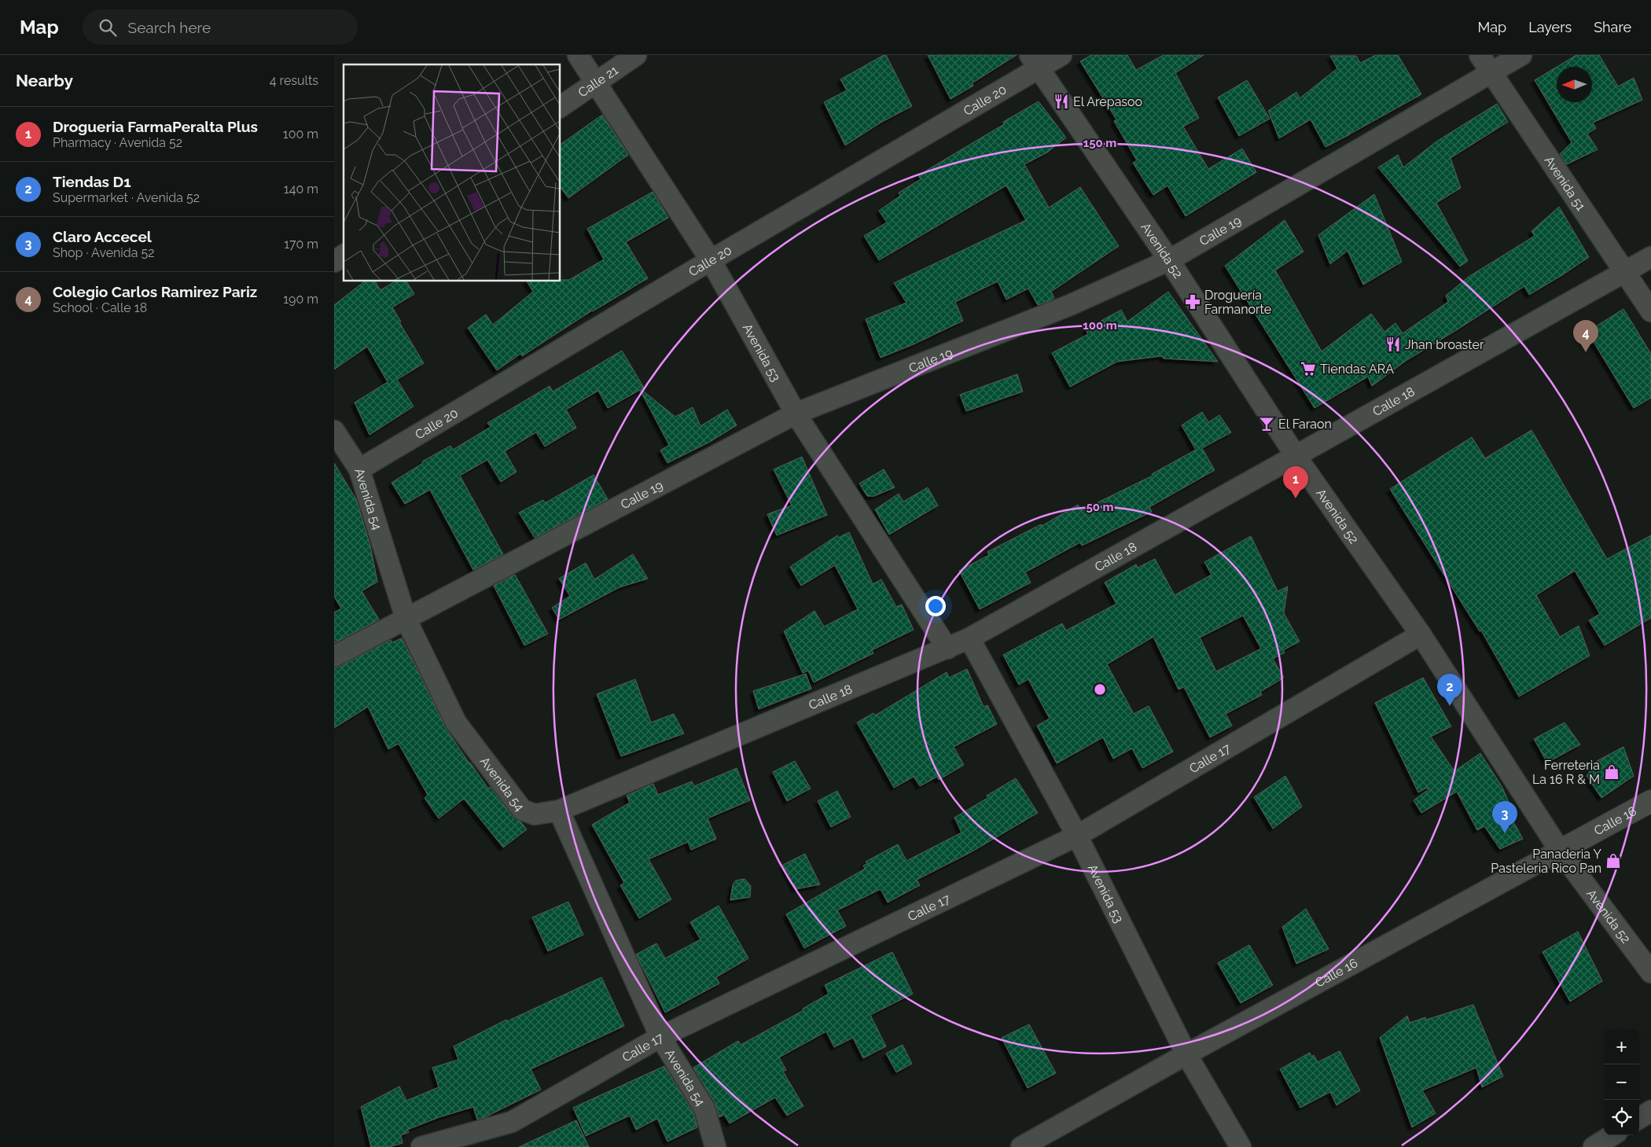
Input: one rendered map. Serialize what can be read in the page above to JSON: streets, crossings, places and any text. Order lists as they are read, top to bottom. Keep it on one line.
{"streets":{"street":["Calle 21","Calle 20","Avenida 51","Calle 19","Avenida 52","Avenida 53","Calle 18","Avenida 54","Calle 17","Calle 16"]},"crossings":[["Calle 21","Avenida 53"],["Calle 20","Avenida 52"],["Calle 20","Avenida 53"],["Calle 20","Avenida 54"],["Avenida 51","Calle 19"],["Avenida 51","Calle 18"],["Calle 19","Avenida 52"],["Calle 19","Avenida 53"],["Calle 19","Avenida 54"],["Avenida 52","Calle 18"],["Avenida 52","Calle 17"],["Avenida 52","Calle 16"],["Avenida 53","Calle 18"],["Avenida 53","Calle 17"],["Avenida 53","Calle 16"],["Calle 18","Avenida 54"],["Avenida 54","Calle 17"]],"places":{"restaurant":["El Arepasoo","Jhan broaster"],"pharmacy":["Droguería Farmanorte"],"supermarket":["Tiendas ARA"],"bar":["El Faraon"],"shop":["Ferreteria La 16 R & M","Panaderia Y Pasteleria Rico Pan"]},"north":"left","page":{"header":"Map","search":"Search here","nav":["Map","Layers","Share"],"heading":["Nearby","4 results"],"list":[{"mark":"1","name":"Drogueria FarmaPeralta Plus","note":"Pharmacy · Avenida 52","value":"100 m"},{"mark":"2","name":"Tiendas D1","note":"Supermarket · Avenida 52","value":"140 m"},{"mark":"3","name":"Claro Accecel","note":"Shop · Avenida 52","value":"170 m"},{"mark":"4","name":"Colegio Carlos Ramirez Pariz","note":"School · Calle 18","value":"190 m"}],"pins":["4","1","2","3"],"map_buttons":["+","−"]},"rings":["150 m","100 m","50 m"]}
